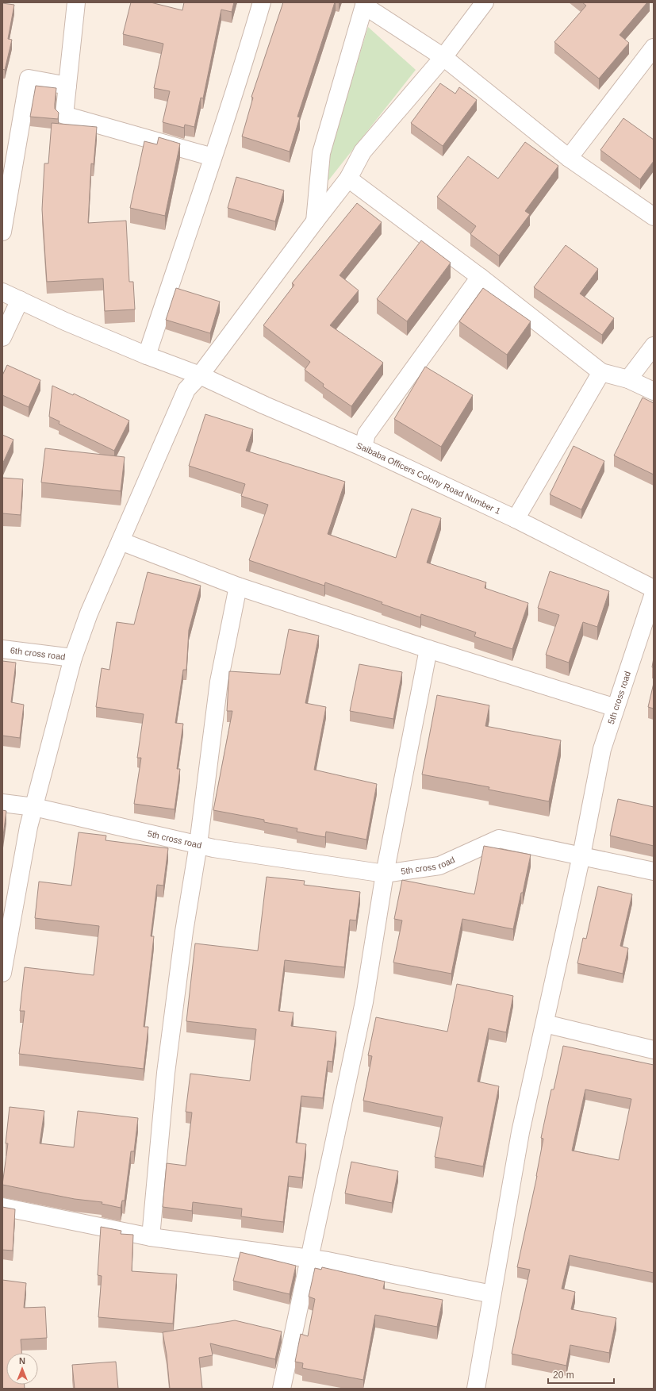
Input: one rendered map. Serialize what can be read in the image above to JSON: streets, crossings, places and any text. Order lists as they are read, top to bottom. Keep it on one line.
{"streets":{"street":["Saibaba Officers Colony Road Number 1","6th cross road","5th cross road"]},"scale_bar":"20 m","north":"top"}
